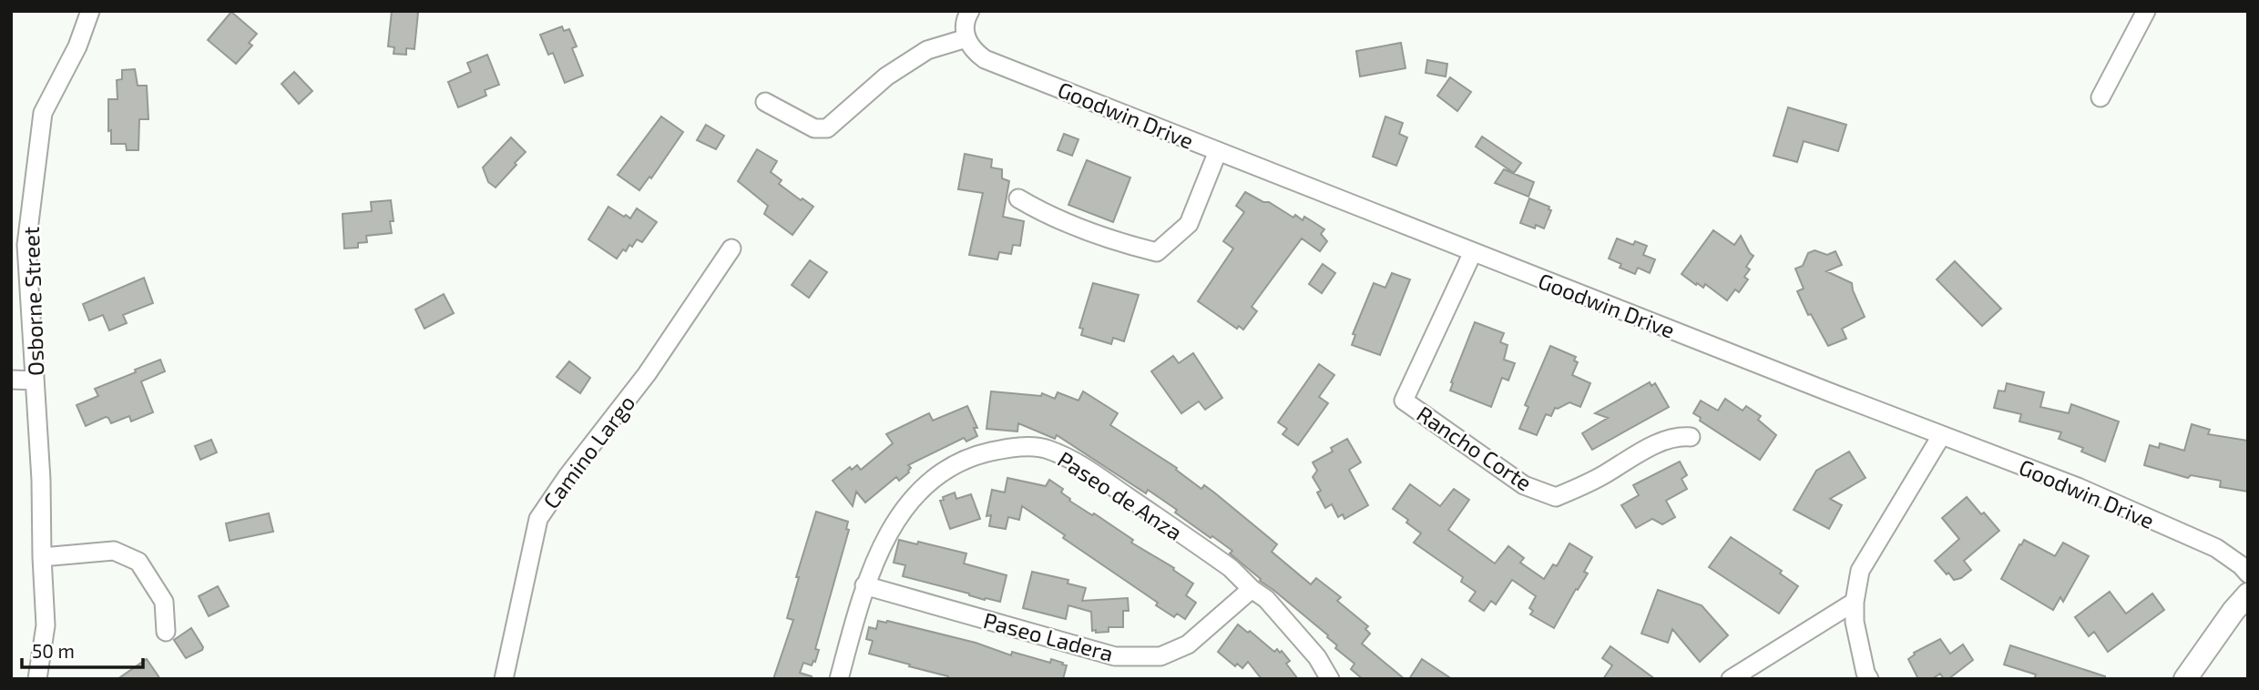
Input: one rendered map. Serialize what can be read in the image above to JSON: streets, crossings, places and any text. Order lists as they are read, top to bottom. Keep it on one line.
{"streets":{"street":["Goodwin Drive","Osborne Street","Rancho Corte","Camino Largo","Paseo de Anza","Paseo Ladera"]},"crossings":[["Goodwin Drive","Rancho Corte"],["Paseo de Anza","Paseo Ladera"]],"scale_bar":"50 m"}
